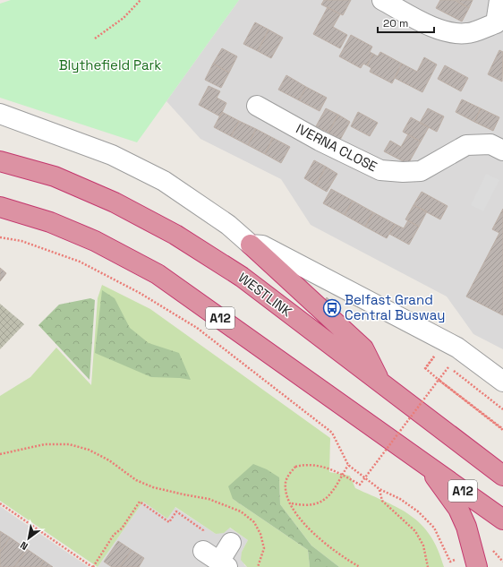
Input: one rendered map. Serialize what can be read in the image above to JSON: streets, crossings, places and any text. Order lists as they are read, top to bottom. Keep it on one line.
{"streets":{"highway":["WESTLINK","A12"],"street":["IVERNA CLOSE"]},"parks":["Blythefield Park"],"places":{"bus stop":["Belfast Grand Central Busway"]},"scale_bar":"20 m","north":"bottom left"}
